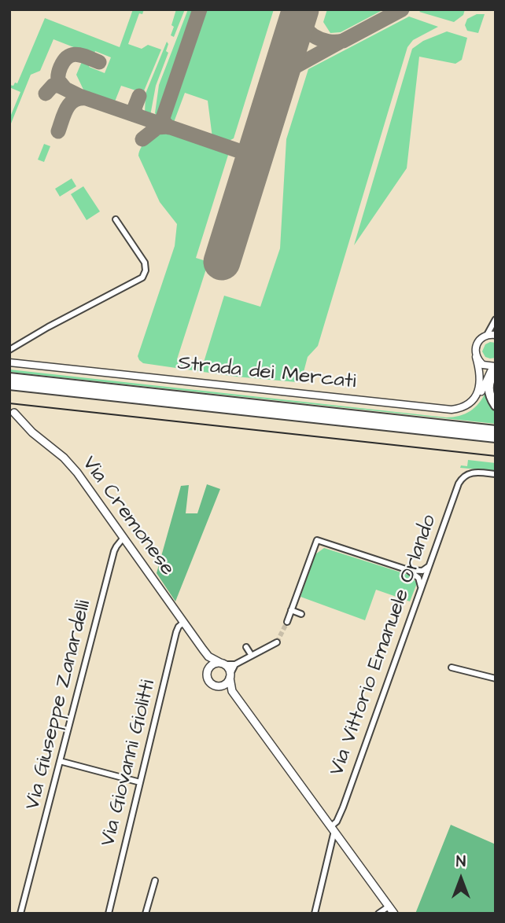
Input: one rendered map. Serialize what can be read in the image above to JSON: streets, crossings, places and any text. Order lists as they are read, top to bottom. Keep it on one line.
{"streets":{"main road":["Via Cremonese"],"street":["Strada dei Mercati","Via Vittorio Emanuele Orlando","Via Giuseppe Zanardelli","Via Giovanni Giolitti"]},"crossings":[["Via Cremonese","Via Giuseppe Zanardelli"],["Via Cremonese","Via Giovanni Giolitti"]],"north":"top"}
